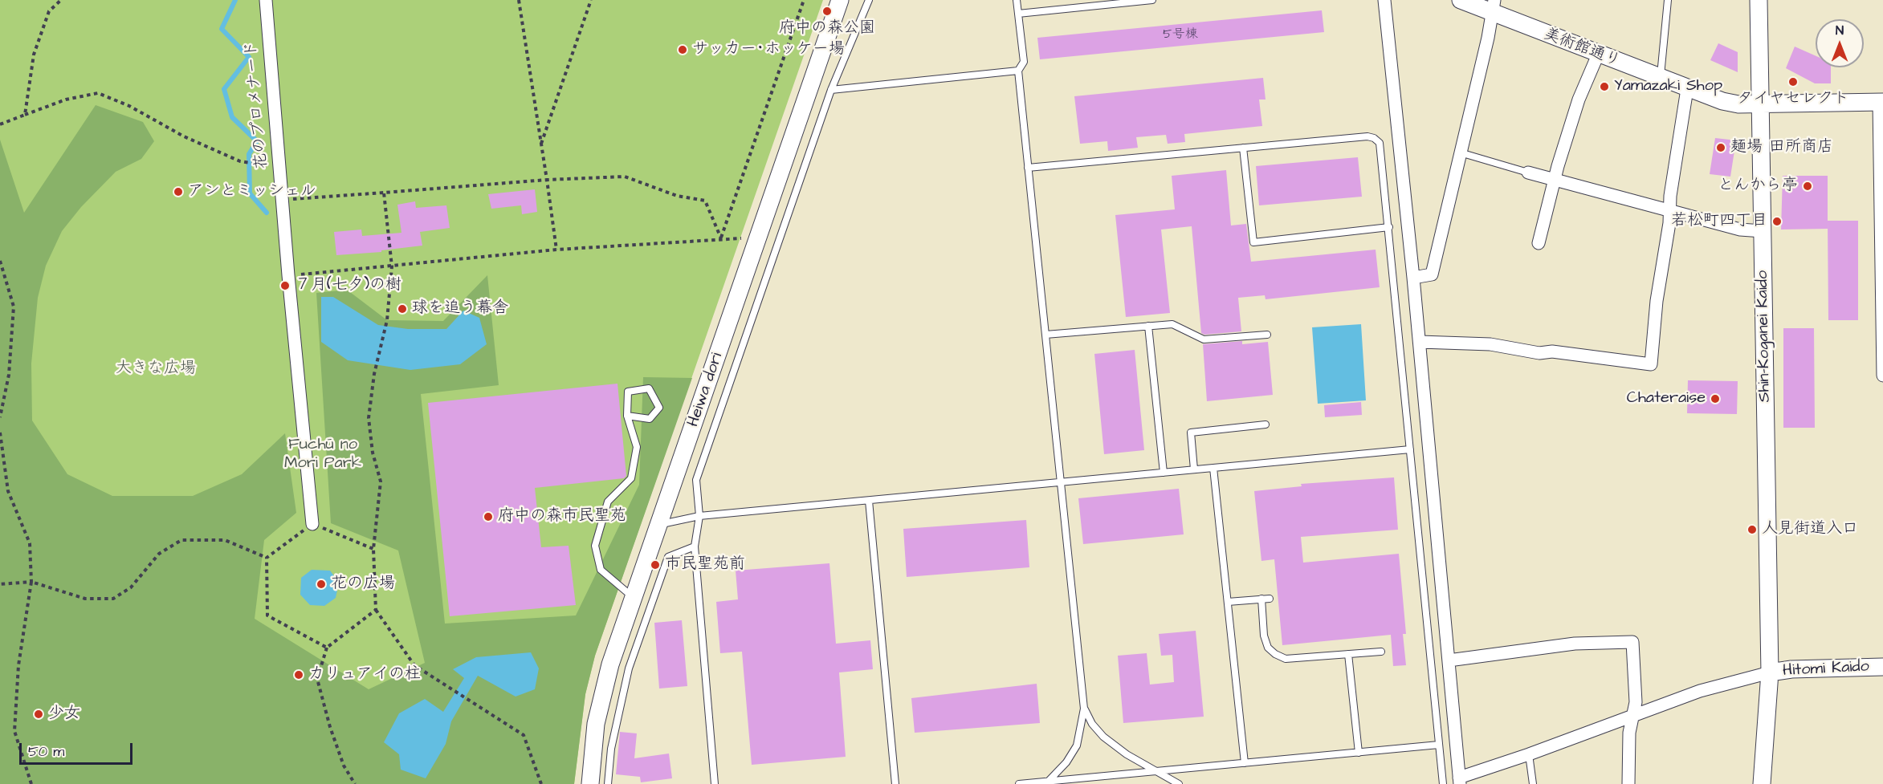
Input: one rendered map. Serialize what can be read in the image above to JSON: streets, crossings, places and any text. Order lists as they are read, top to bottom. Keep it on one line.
{"streets":{"street":["美術館通り","花のプロメナード","Shin-Koganei Kaido","Heiwa dori","Hitomi Kaido"]},"crossings":[["美術館通り","Shin-Koganei Kaido"],["Shin-Koganei Kaido","Hitomi Kaido"]],"parks":["大きな広場","Fuchū no Mori Park"],"places":["府中の森公園","サッカー･ホッケー場","タイヤセレクト","Yamazaki Shop","麺場 田所商店","とんから亭","アンとミッシェル","若松町四丁目","７月(七夕)の樹","球を追う幕舎","Chateraise","府中の森市民聖苑","人見街道入口","市民聖苑前","花の広場","カリュアイの柱","少女"],"house_numbers":["5号棟"],"scale_bar":"50 m","north":"top"}
